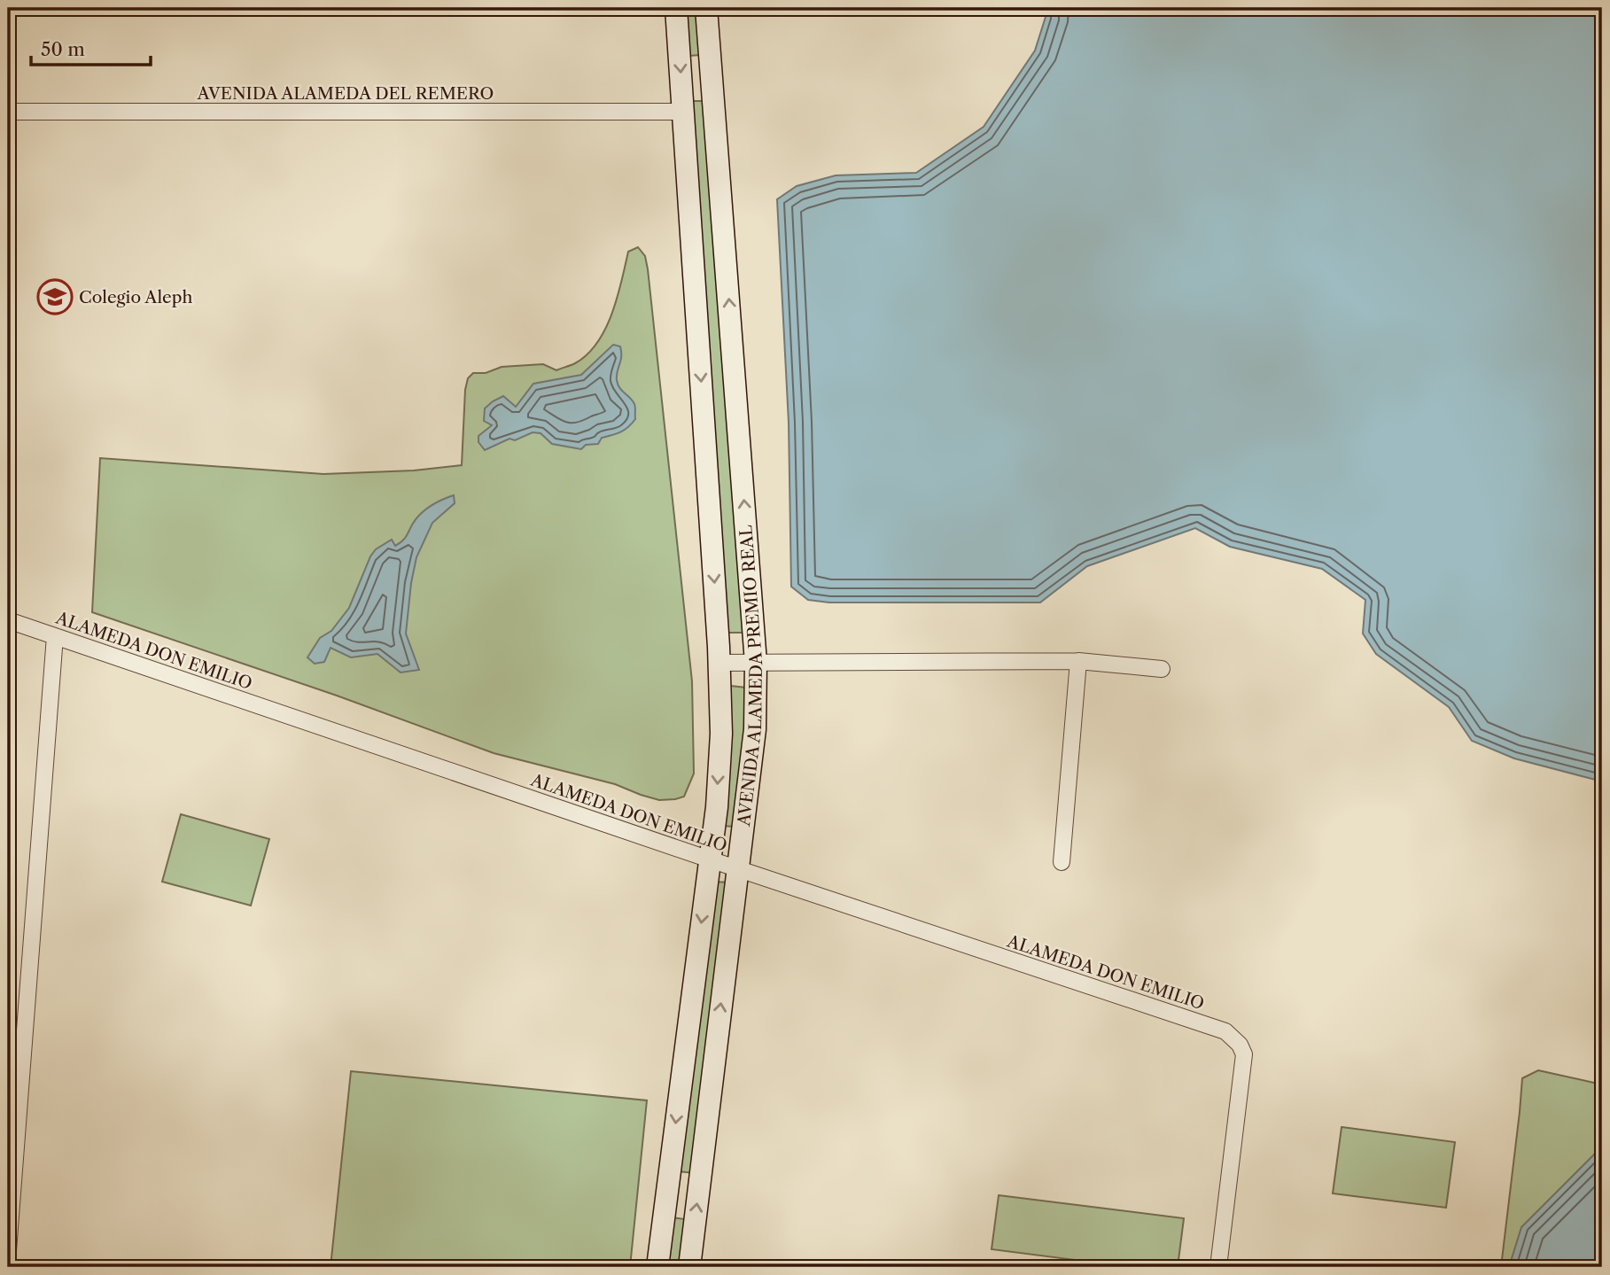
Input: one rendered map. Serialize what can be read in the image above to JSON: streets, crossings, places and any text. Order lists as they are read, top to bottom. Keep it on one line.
{"streets":{"street":["AVENIDA ALAMEDA DEL REMERO","ALAMEDA DON EMILIO","AVENIDA ALAMEDA PREMIO REAL"]},"crossings":[["AVENIDA ALAMEDA DEL REMERO","AVENIDA ALAMEDA PREMIO REAL"],["ALAMEDA DON EMILIO","AVENIDA ALAMEDA PREMIO REAL"]],"places":{"school or university":["Colegio Aleph"]},"scale_bar":"50 m"}
